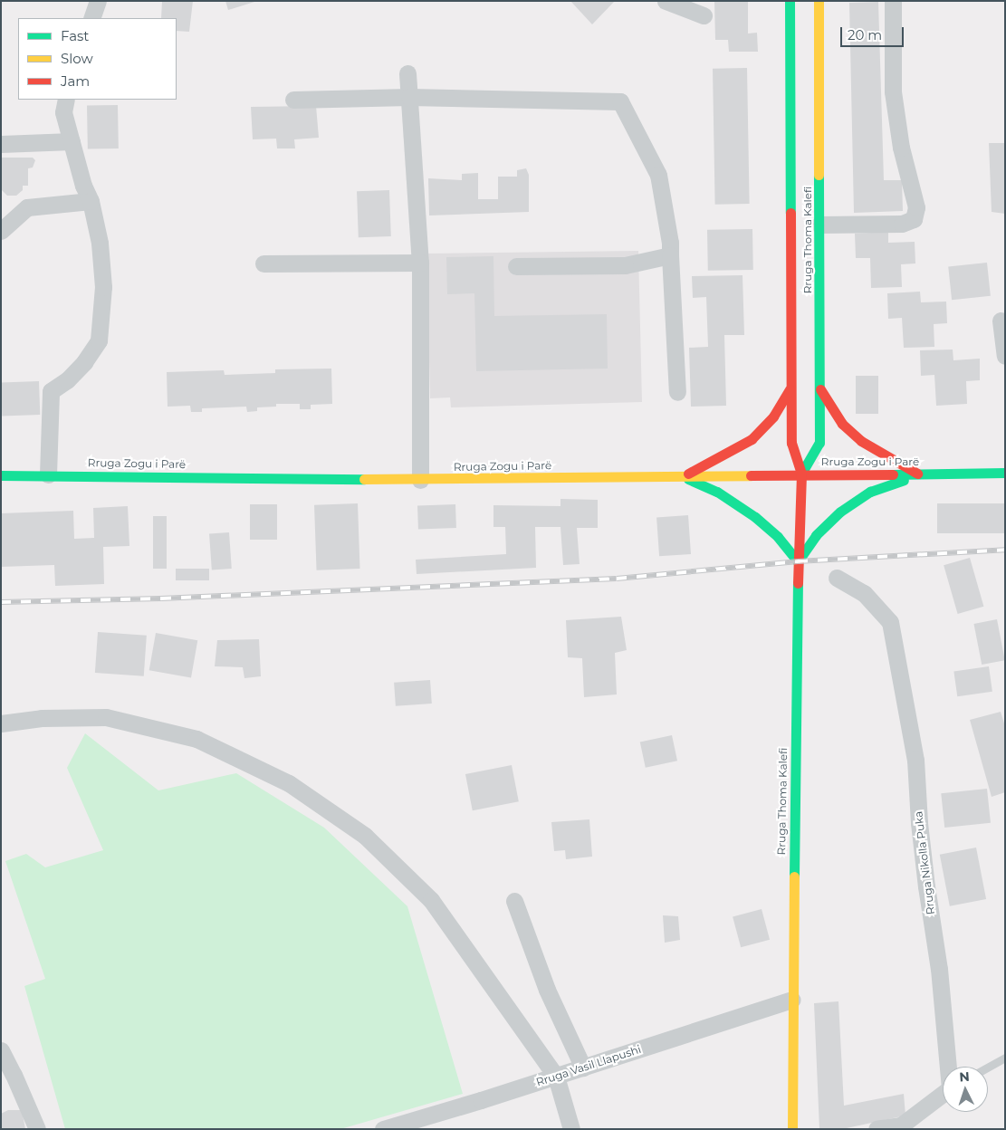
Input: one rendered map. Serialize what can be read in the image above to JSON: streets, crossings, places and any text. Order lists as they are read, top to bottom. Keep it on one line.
{"streets":{"main road":["Rruga Thoma Kalefi","Rruga Zogu i Parë"],"street":["Rruga Nikolla Puka","Rruga Vasil Llapushi"]},"crossings":[["Rruga Thoma Kalefi","Rruga Zogu i Parë"],["Rruga Thoma Kalefi","Rruga Vasil Llapushi"]],"legend":["Fast","Slow","Jam"],"scale_bar":"20 m","north":"top"}
